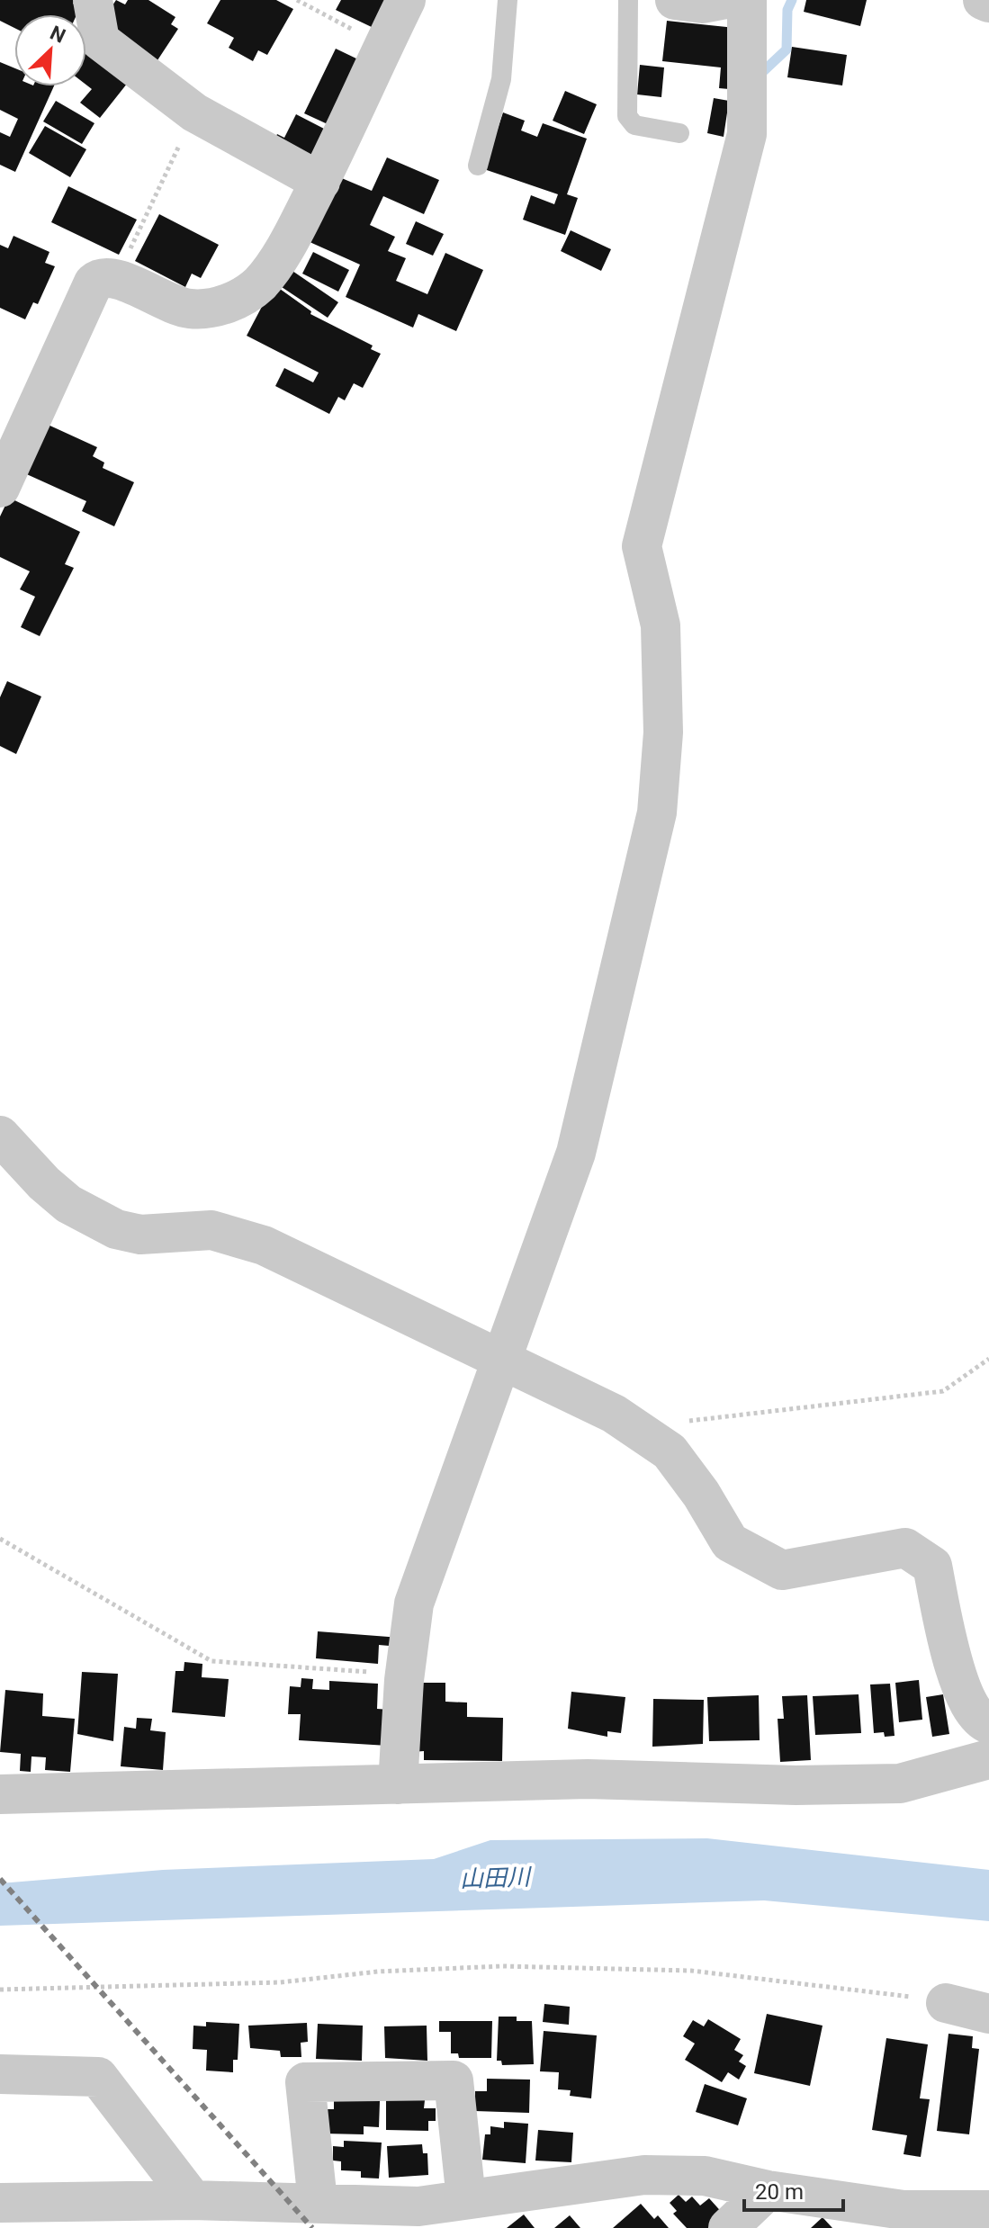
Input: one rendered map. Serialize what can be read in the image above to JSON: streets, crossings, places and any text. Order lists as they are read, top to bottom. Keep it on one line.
{"water":["山田川"],"scale_bar":"20 m","north":"top right"}
